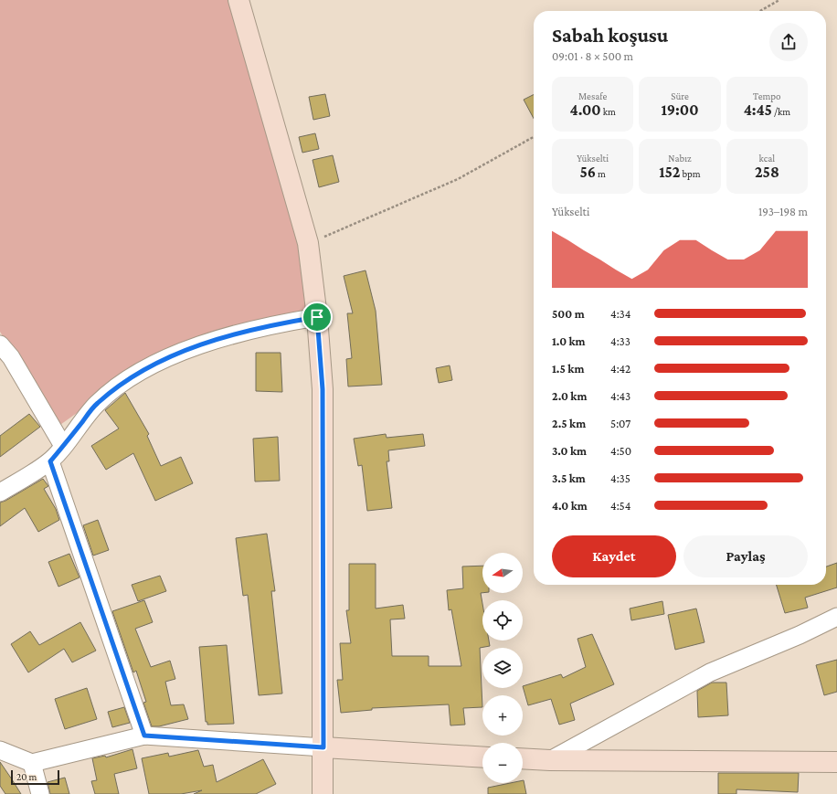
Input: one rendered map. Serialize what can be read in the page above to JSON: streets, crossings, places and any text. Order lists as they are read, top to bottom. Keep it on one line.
{"scale_bar":"20 m","north":"left","page":{"heading":["Sabah koşusu","09:01 · 8 × 500 m"],"stats":[["Mesafe","4.00 km"],["Süre","19:00"],["Tempo","4:45 /km"],["Yükselti","56 m"],["Nabız","152 bpm"],["kcal","258"]],"chart":["Yükselti","193–198 m"],"list":[{"name":"500 m","note":"4:34"},{"name":"1.0 km","note":"4:33"},{"name":"1.5 km","note":"4:42"},{"name":"2.0 km","note":"4:43"},{"name":"2.5 km","note":"5:07"},{"name":"3.0 km","note":"4:50"},{"name":"3.5 km","note":"4:35"},{"name":"4.0 km","note":"4:54"}],"buttons":["Kaydet","Paylaş"],"map_buttons":["+","−"],"scale":"20 m"}}
